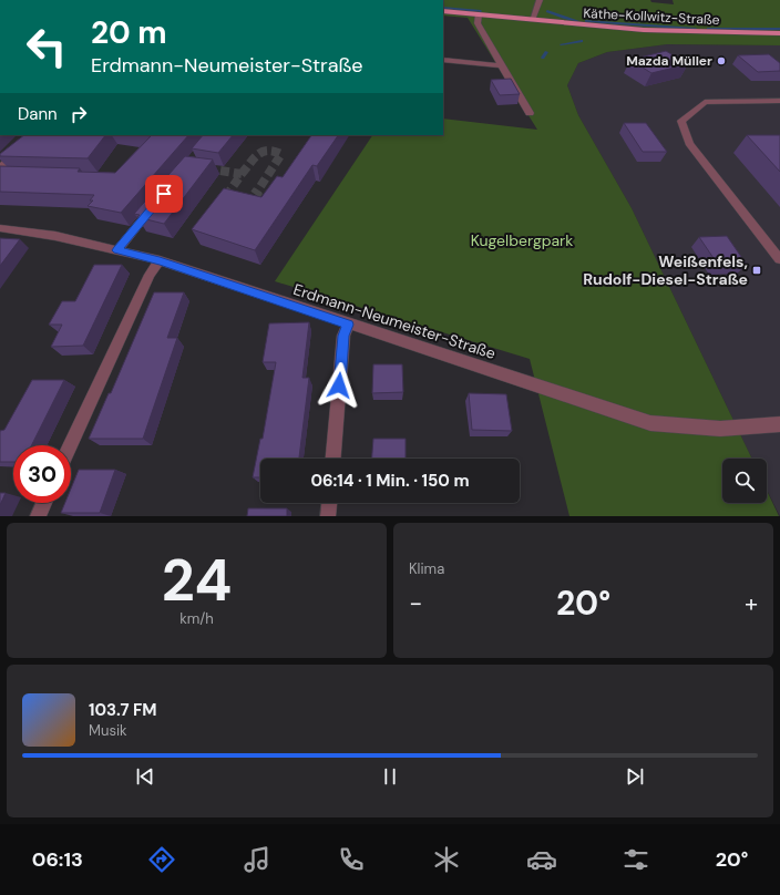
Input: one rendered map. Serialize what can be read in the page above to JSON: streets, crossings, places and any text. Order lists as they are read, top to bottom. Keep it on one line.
{"streets":{"main road":["Käthe-Kollwitz-Straße"],"street":["Erdmann-Neumeister-Straße"]},"parks":["Kugelbergpark"],"places":{"other":["Mazda Müller"],"transit":["Weißenfels, Rudolf-Diesel-Straße"]},"page":{"turn":["20 m","Erdmann-Neumeister-Straße"],"then":"Dann","limit":"30","trip":"06:14 · 1 Min. · 150 m","tile":[["24","km/h"],"Klima"],"heat":["−","20°","+"],"song":["103.7 FM","Musik"],"tabs":["06:13","20°"]}}
